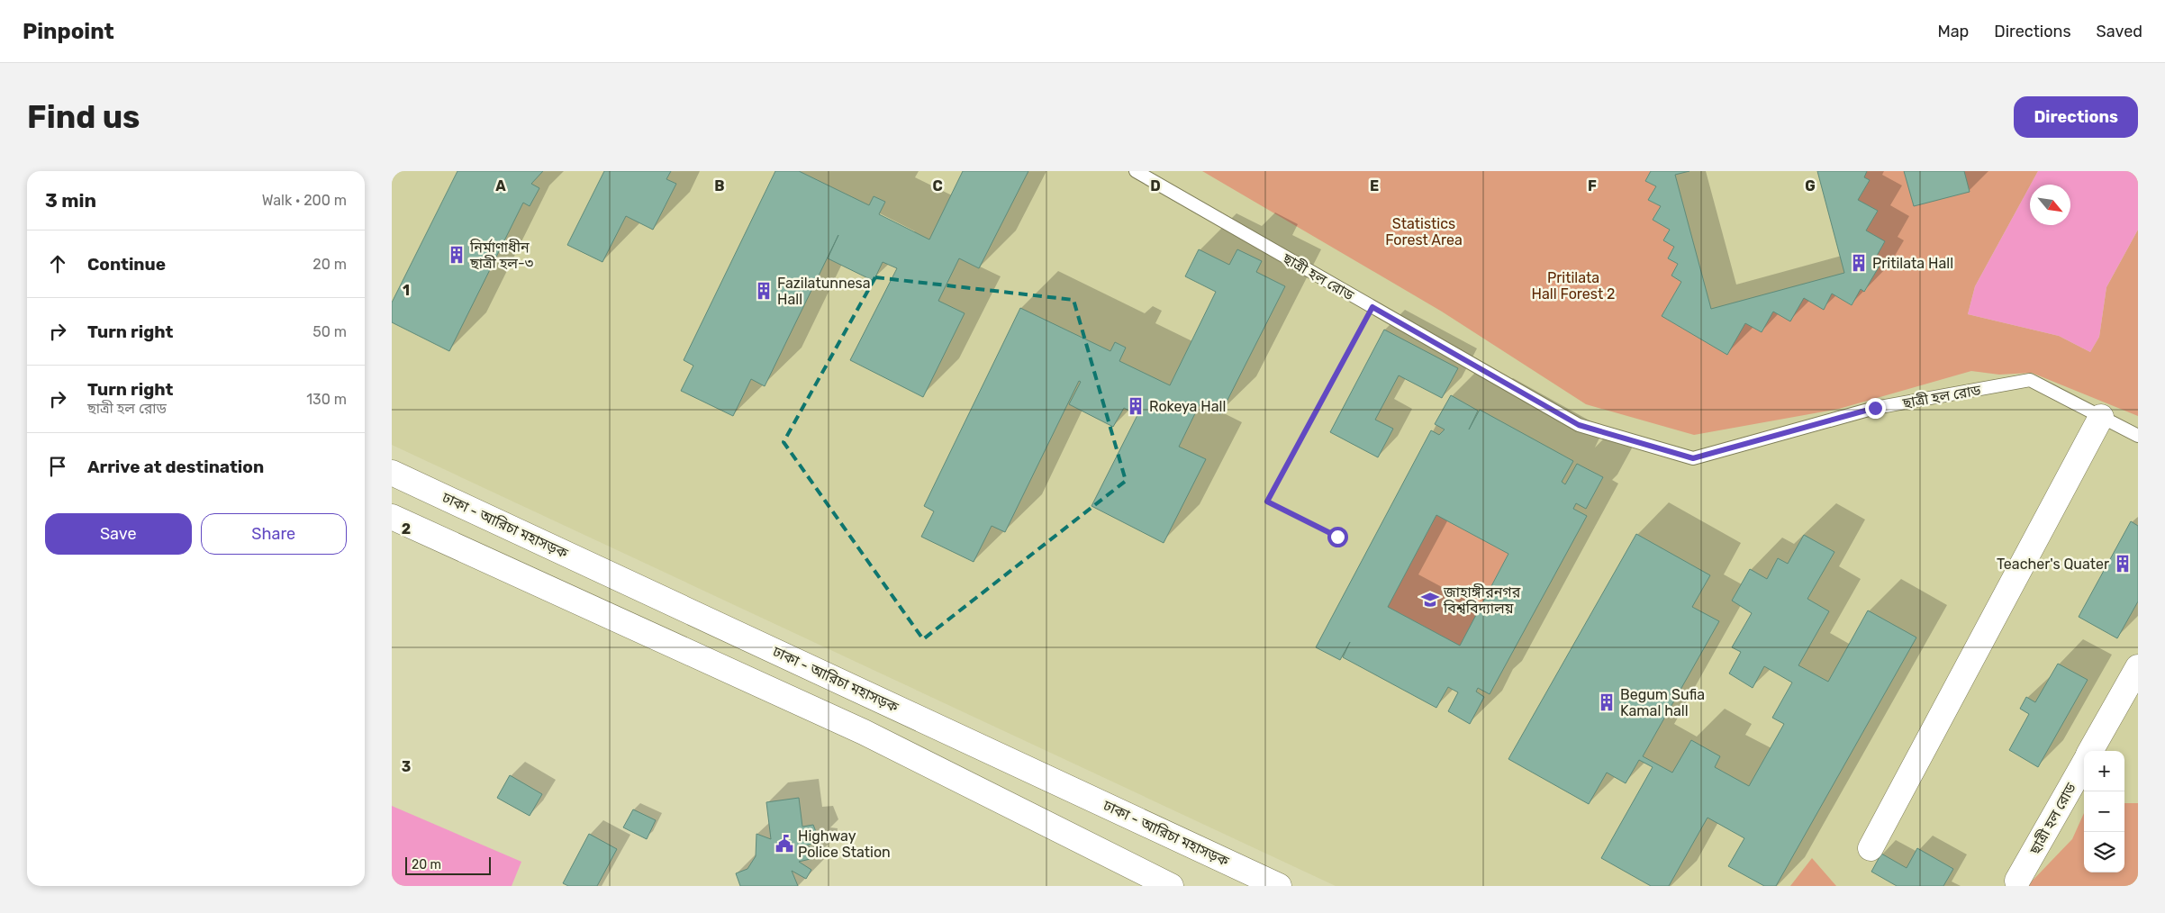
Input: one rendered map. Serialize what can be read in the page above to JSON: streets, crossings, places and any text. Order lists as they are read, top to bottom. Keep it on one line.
{"streets":{"main road":["ছাত্রী হল রোড","ঢাকা - আরিচা মহাসড়ক"]},"parks":["Statistics Forest Area","Pritilata Hall Forest 2"],"places":{"building":["নির্মাণাধীন ছাত্রী হল-৩","Pritilata Hall","Fazilatunnesa Hall","Rokeya Hall","Teacher's Quater","Begum Sufia Kamal hall"],"school or university":["জাহাঙ্গীরনগর বিশ্ববিদ্যালয়"],"public building":["Highway Police Station"]},"scale_bar":"20 m","north":"bottom right","page":{"header":"Pinpoint","nav":["Map","Directions","Saved"],"buttons":["Directions",["Save","Share"]],"title":"Find us","heading":["3 min","Walk · 200 m"],"list":[["Continue","20 m"],["Turn right","50 m"],["Turn right","ছাত্রী হল রোড","130 m"],"Arrive at destination"],"map_buttons":["+","−"],"scale":"20 m"},"grid":{"columns":["A","B","C","D","E","F","G"],"rows":["1","2","3"]}}
